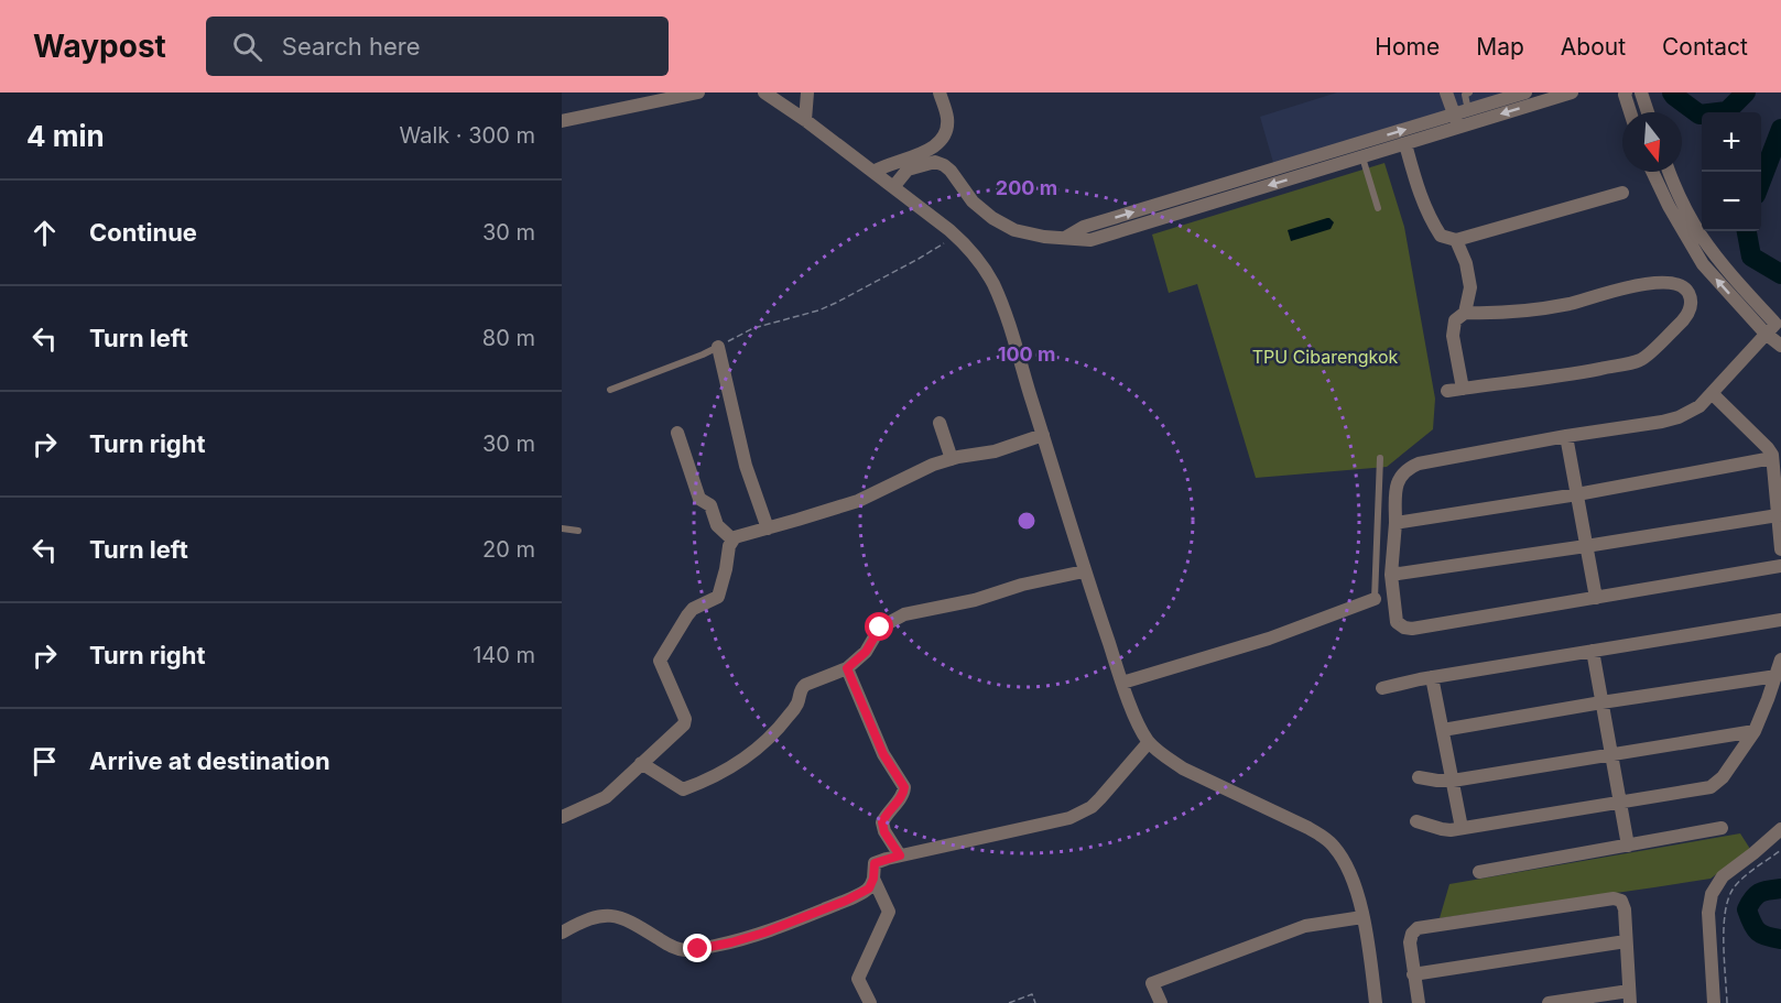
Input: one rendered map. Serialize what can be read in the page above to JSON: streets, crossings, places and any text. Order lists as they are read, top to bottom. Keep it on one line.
{"parks":["TPU Cibarengkok"],"north":"bottom","page":{"header":"Waypost","search":"Search here","nav":["Home","Map","About","Contact"],"heading":["4 min","Walk · 300 m"],"map_buttons":["+","−"],"list":[["Continue","30 m"],["Turn left","80 m"],["Turn right","30 m"],["Turn left","20 m"],["Turn right","140 m"],"Arrive at destination"]},"rings":["200 m","100 m"]}
